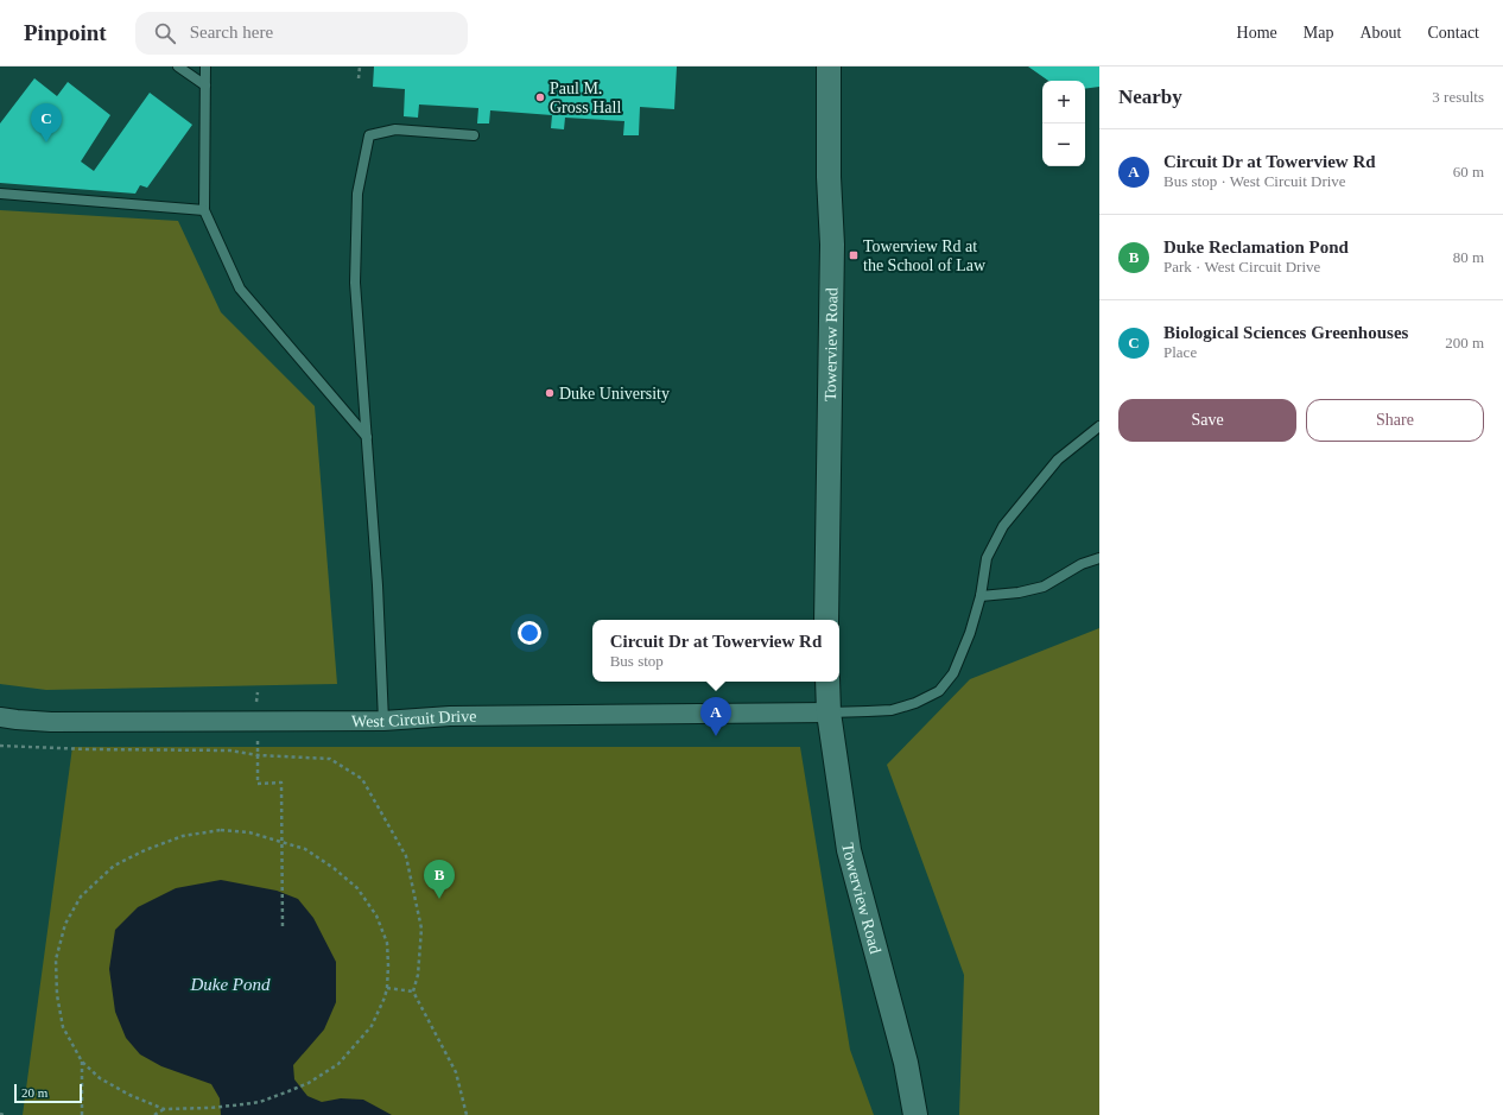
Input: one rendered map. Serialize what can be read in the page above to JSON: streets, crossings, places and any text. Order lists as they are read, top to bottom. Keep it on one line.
{"streets":{"street":["Towerview Road","West Circuit Drive"]},"crossings":[["Towerview Road","West Circuit Drive"]],"water":["Duke Pond"],"places":{"other":["Paul M. Gross Hall","Duke University"],"transit":["Towerview Rd at the School of Law"]},"scale_bar":"20 m","page":{"header":"Pinpoint","search":"Search here","nav":["Home","Map","About","Contact"],"heading":["Nearby","3 results"],"map_buttons":["+","−"],"pins":["C","A","B"],"list":[{"mark":"A","name":"Circuit Dr at Towerview Rd","note":"Bus stop · West Circuit Drive","value":"60 m"},{"mark":"B","name":"Duke Reclamation Pond","note":"Park · West Circuit Drive","value":"80 m"},{"mark":"C","name":"Biological Sciences Greenhouses","note":"Place","value":"200 m"}],"buttons":["Save","Share"],"popup":["Circuit Dr at Towerview Rd","Bus stop"],"scale":"20 m"}}
